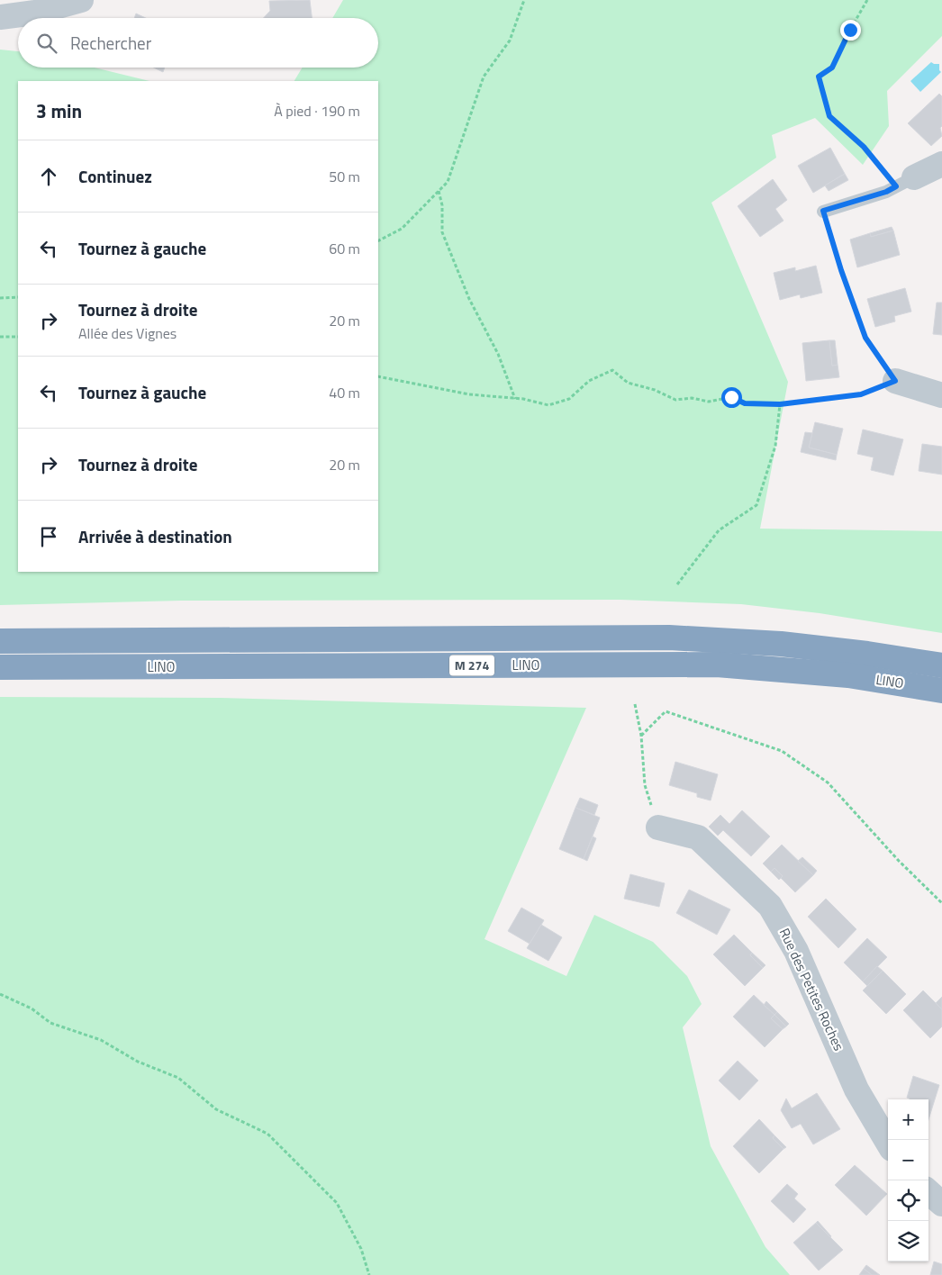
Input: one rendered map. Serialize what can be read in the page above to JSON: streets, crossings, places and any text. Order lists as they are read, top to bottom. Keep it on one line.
{"streets":{"highway":["M 274","LINO"],"street":["Rue des Petites Roches"]},"page":{"search":"Rechercher","heading":["3 min","À pied · 190 m"],"list":[["Continuez","50 m"],["Tournez à gauche","60 m"],["Tournez à droite","Allée des Vignes","20 m"],["Tournez à gauche","40 m"],["Tournez à droite","20 m"],"Arrivée à destination"],"map_buttons":["+","−"]}}
